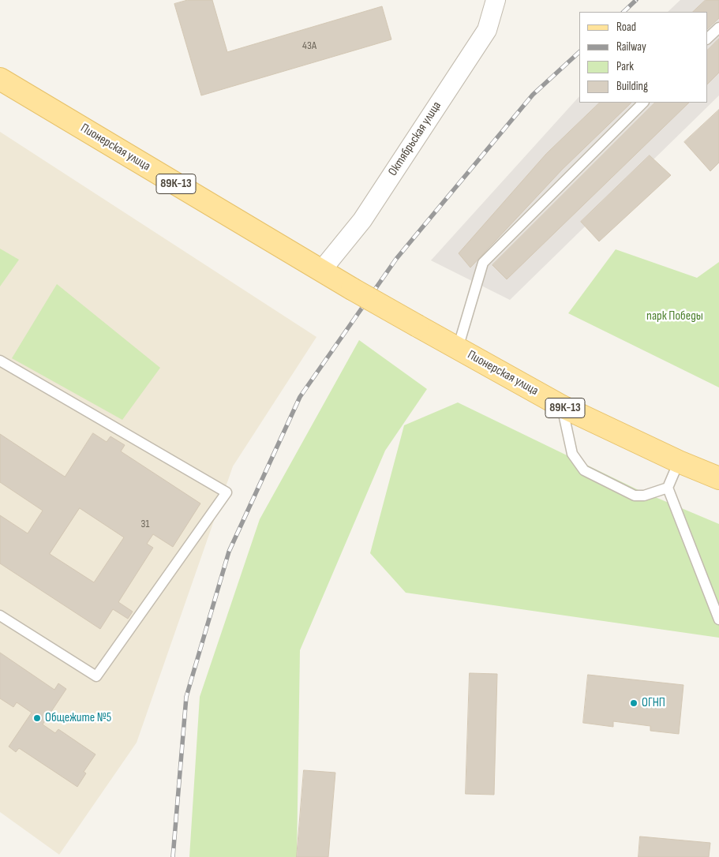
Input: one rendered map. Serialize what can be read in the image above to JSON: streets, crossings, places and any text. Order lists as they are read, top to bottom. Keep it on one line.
{"streets":{"main road":["Пионерская улица","89К-13"],"street":["Октябрьская улица"]},"crossings":[["Октябрьская улица","Пионерская улица"]],"parks":["парк Победы"],"places":["ОГНП","Общежите №5"],"house_numbers":["43А","31"],"legend":["Road","Railway","Park","Building"]}
